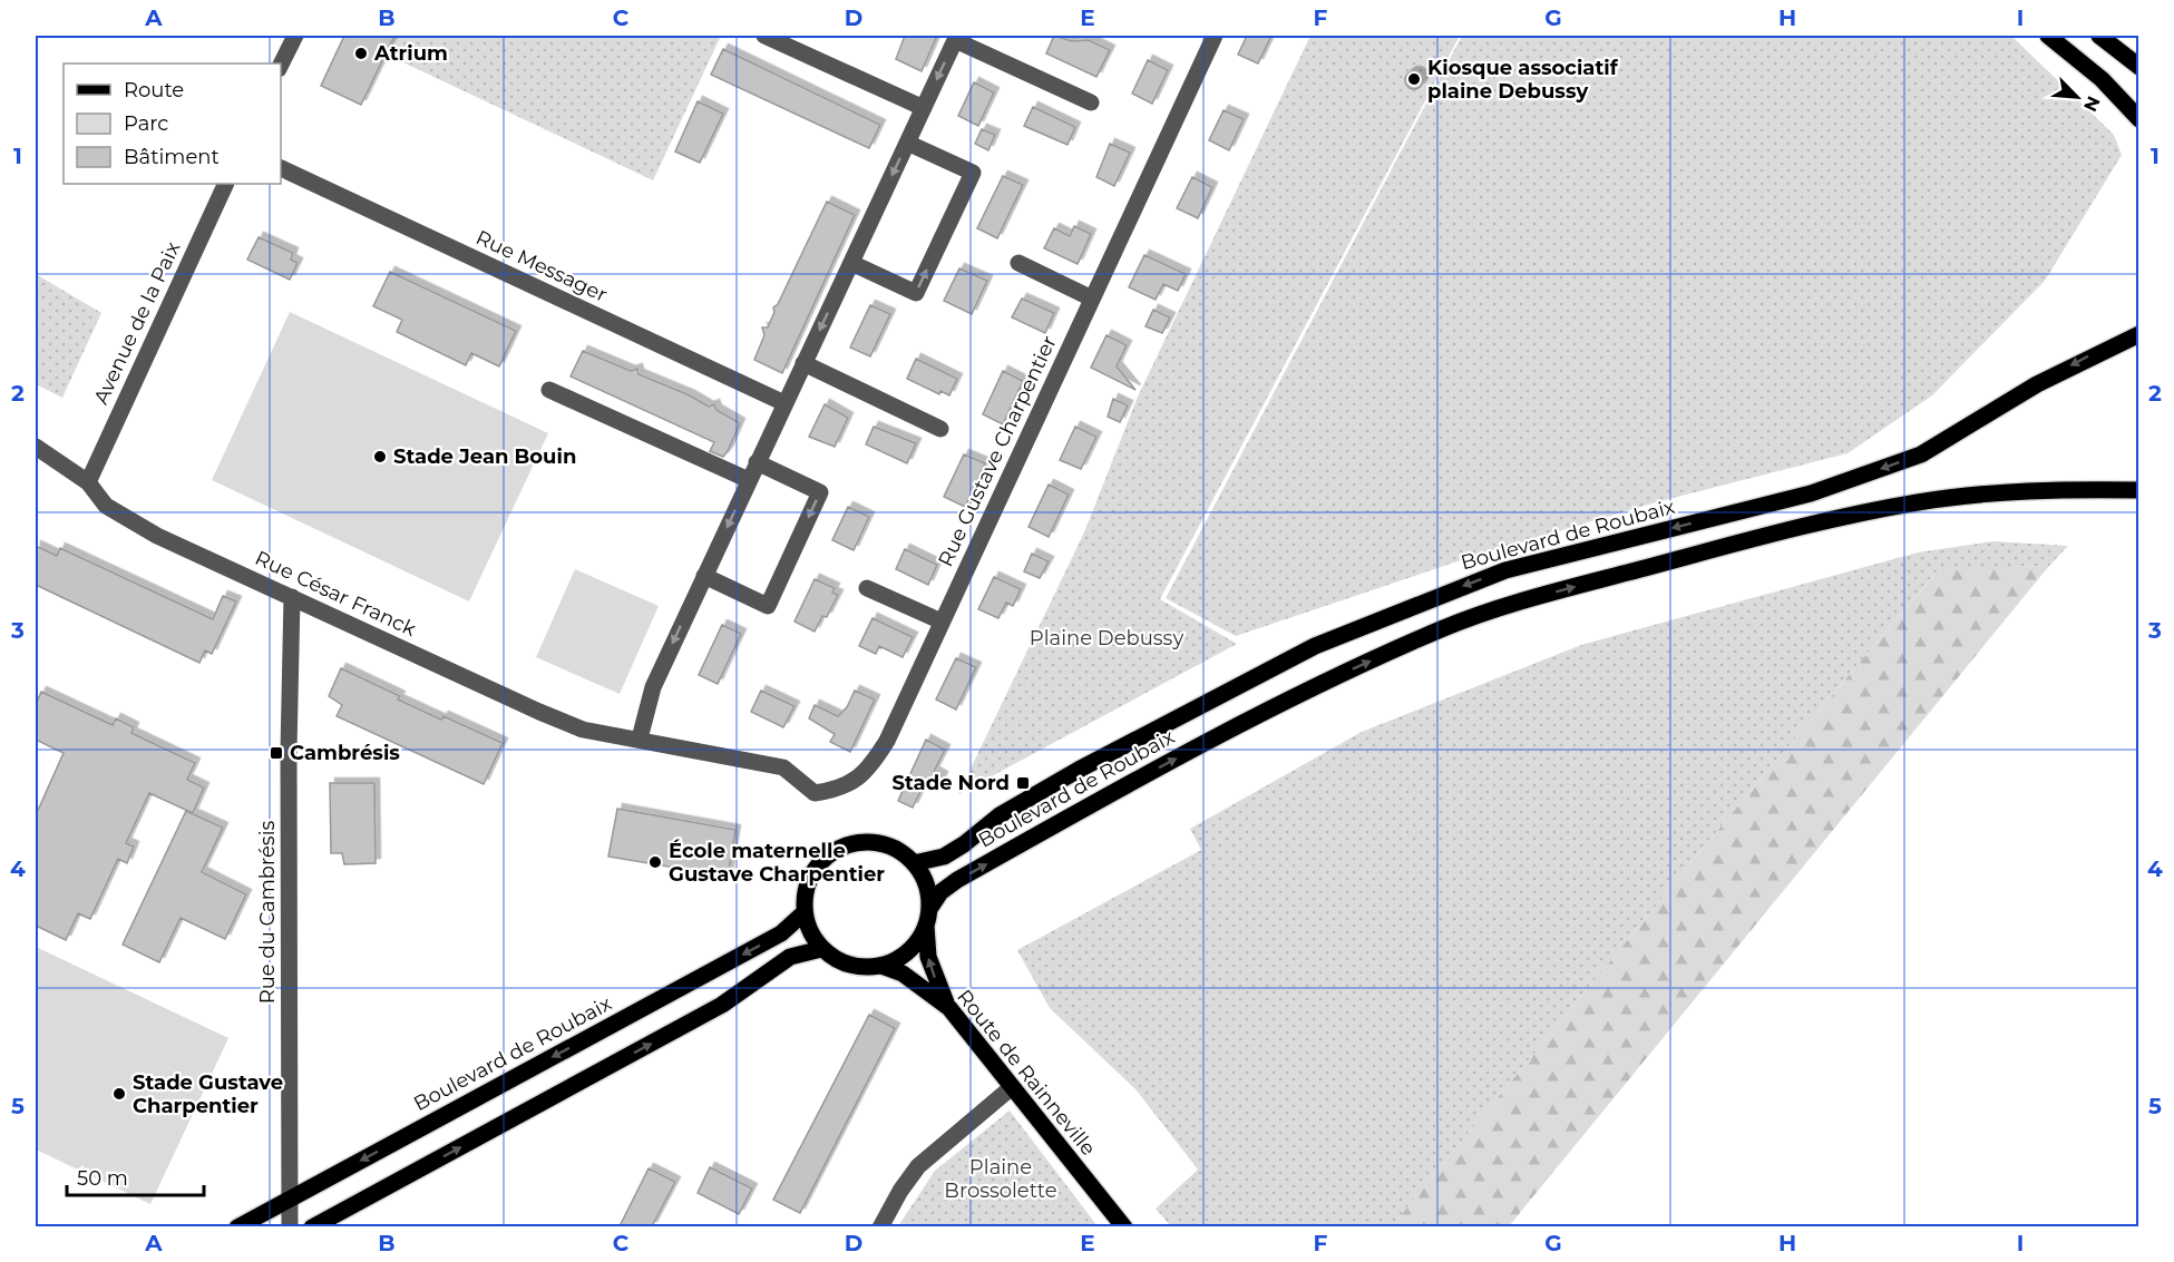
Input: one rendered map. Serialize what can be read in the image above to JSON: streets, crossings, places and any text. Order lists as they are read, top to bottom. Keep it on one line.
{"streets":{"main road":["Boulevard de Roubaix","Route de Rainneville"],"street":["Rue Messager","Avenue de la Paix","Rue Gustave Charpentier","Rue César Franck","Rue du Cambrésis"]},"crossings":[["Avenue de la Paix","Rue César Franck"],["Rue Gustave Charpentier","Rue César Franck"],["Boulevard de Roubaix","Rue du Cambrésis"],["Boulevard de Roubaix","Route de Rainneville"],["Rue César Franck","Rue du Cambrésis"]],"parks":["Plaine Debussy","Plaine Brossolette"],"places":{"other":["Atrium","Kiosque associatif plaine Debussy","Stade Jean Bouin","École maternelle Gustave Charpentier","Stade Gustave Charpentier"],"transit":["Cambrésis","Stade Nord"]},"legend":["Route","Parc","Bâtiment"],"scale_bar":"50 m","north":"bottom right","grid":{"columns":["A","B","C","D","E","F","G","H","I"],"rows":["1","2","3","4","5"]}}
